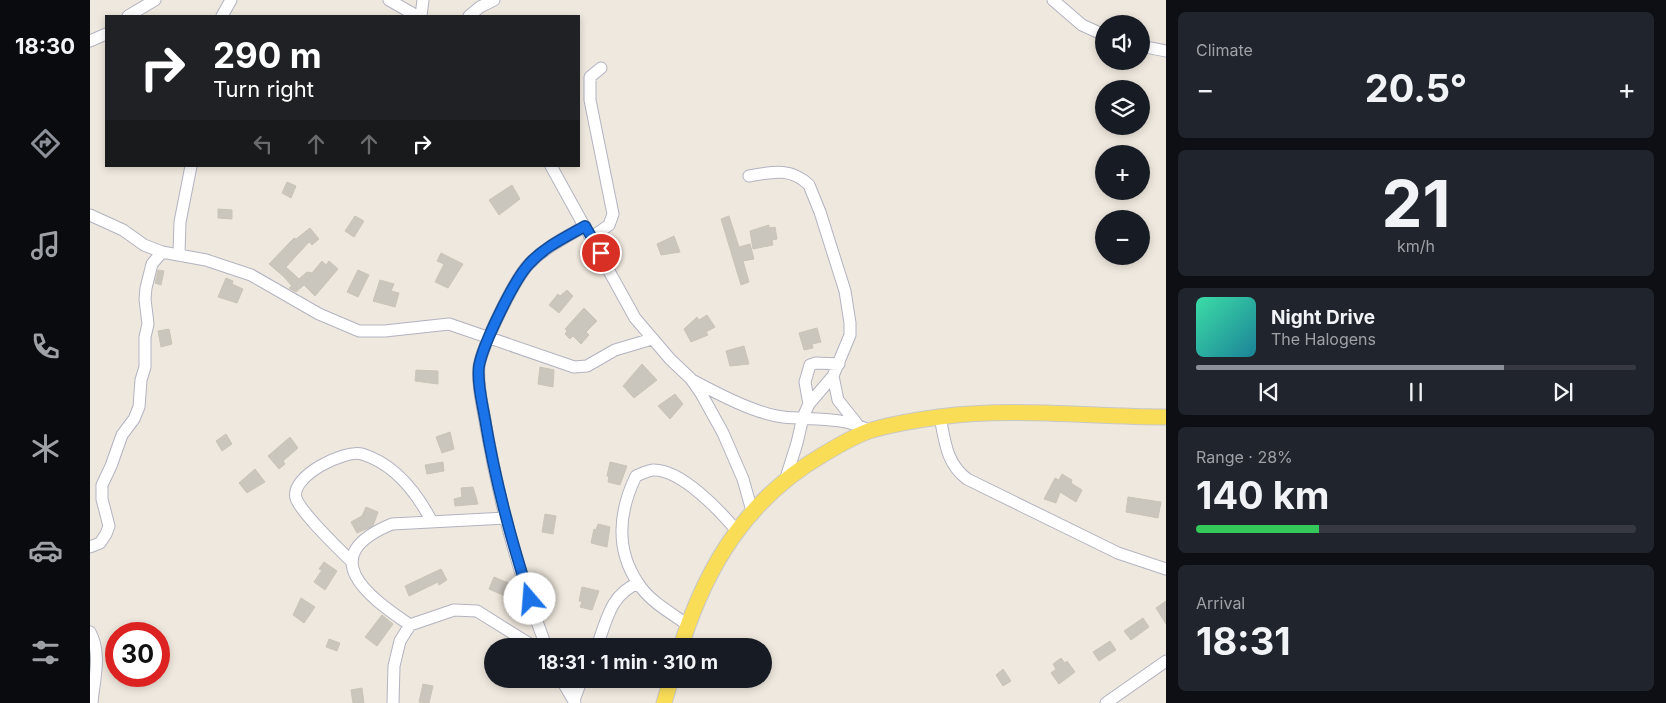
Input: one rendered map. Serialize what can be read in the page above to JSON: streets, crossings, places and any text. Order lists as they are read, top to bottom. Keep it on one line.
{"page":{"tabs":"18:30","tile":["Climate",["21","km/h"],["Range · 28%","140 km"],["Arrival","18:31"]],"map_buttons":["+","−"],"turn":["290 m","Turn right"],"heat":["−","20.5°","+"],"song":["Night Drive","The Halogens"],"limit":"30","trip":"18:31 · 1 min · 310 m"}}
